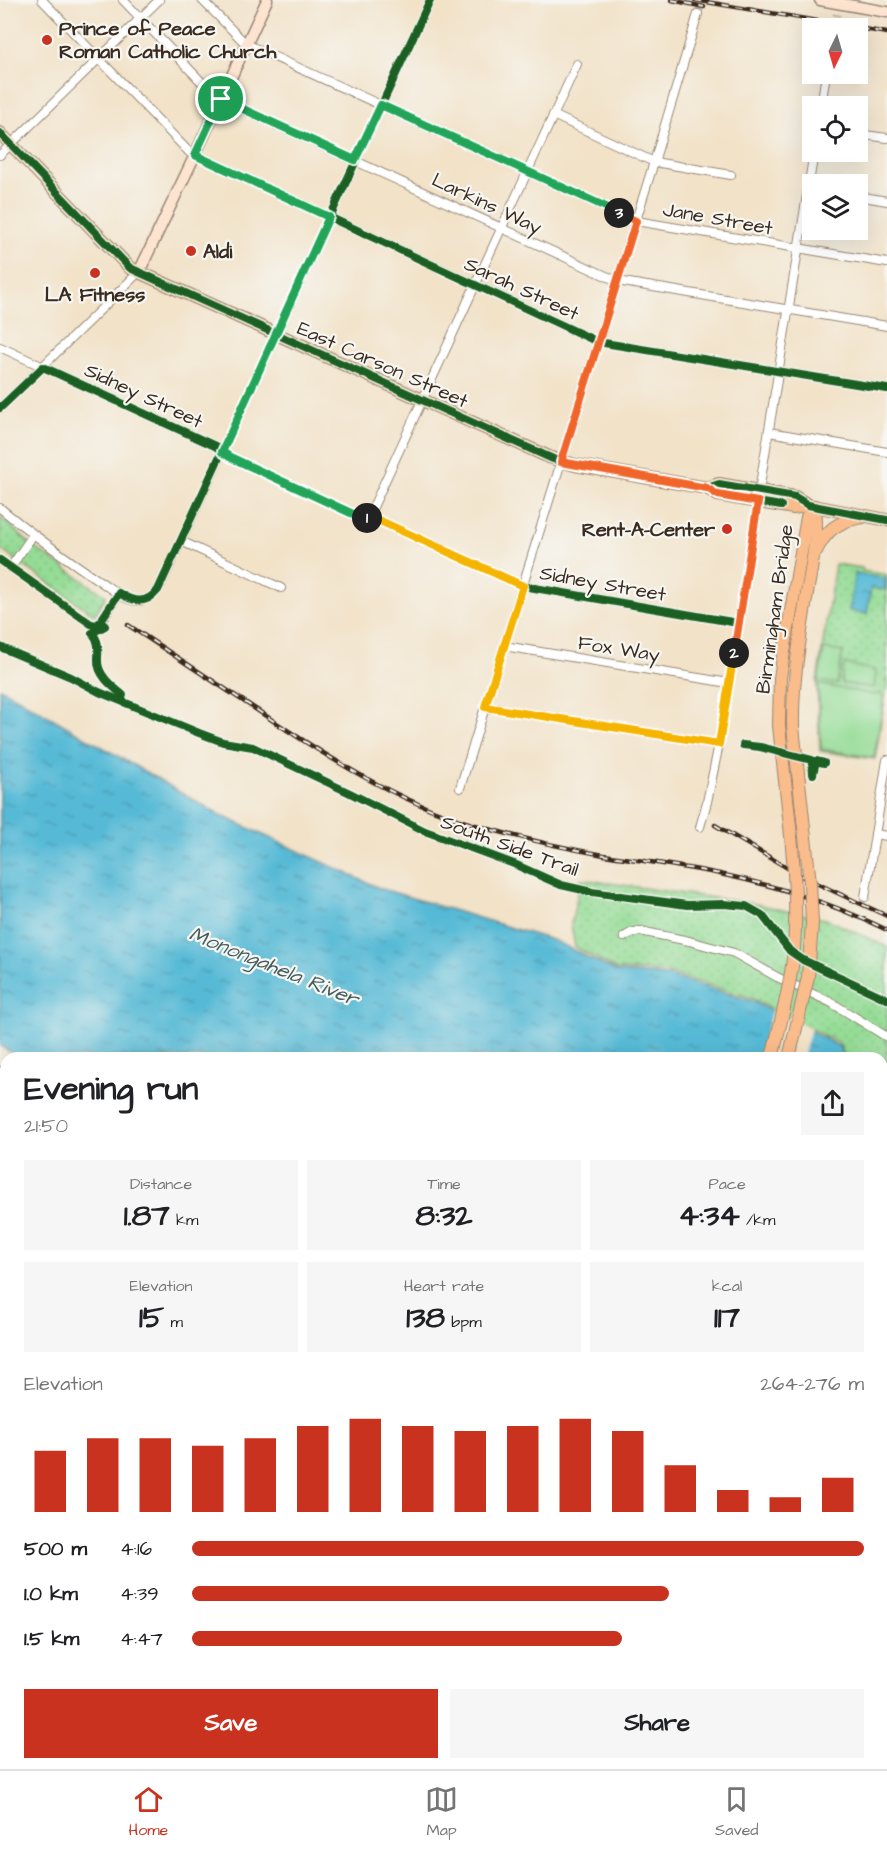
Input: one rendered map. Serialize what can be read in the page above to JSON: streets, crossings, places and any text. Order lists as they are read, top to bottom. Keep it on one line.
{"streets":{"main road":["East Carson Street","Birmingham Bridge"],"street":["Larkins Way","Jane Street","Sarah Street","Sidney Street","Fox Way"],"cycle path":["South Side Trail"]},"crossings":[["East Carson Street","Birmingham Bridge"]],"water":["Monongahela River"],"places":["Prince of Peace Roman Catholic Church","Aldi","LA Fitness","Rent-A-Center"],"north":"bottom","page":{"pins":["3","1","2"],"heading":["Evening run","21:50"],"stats":[["Distance","1.87 km"],["Time","8:32"],["Pace","4:34 /km"],["Elevation","15 m"],["Heart rate","138 bpm"],["kcal","117"]],"chart":["Elevation","264–276 m"],"list":[{"name":"500 m","note":"4:16"},{"name":"1.0 km","note":"4:39"},{"name":"1.5 km","note":"4:47"}],"buttons":["Save","Share"],"tabs":["Home","Map","Saved"]}}
